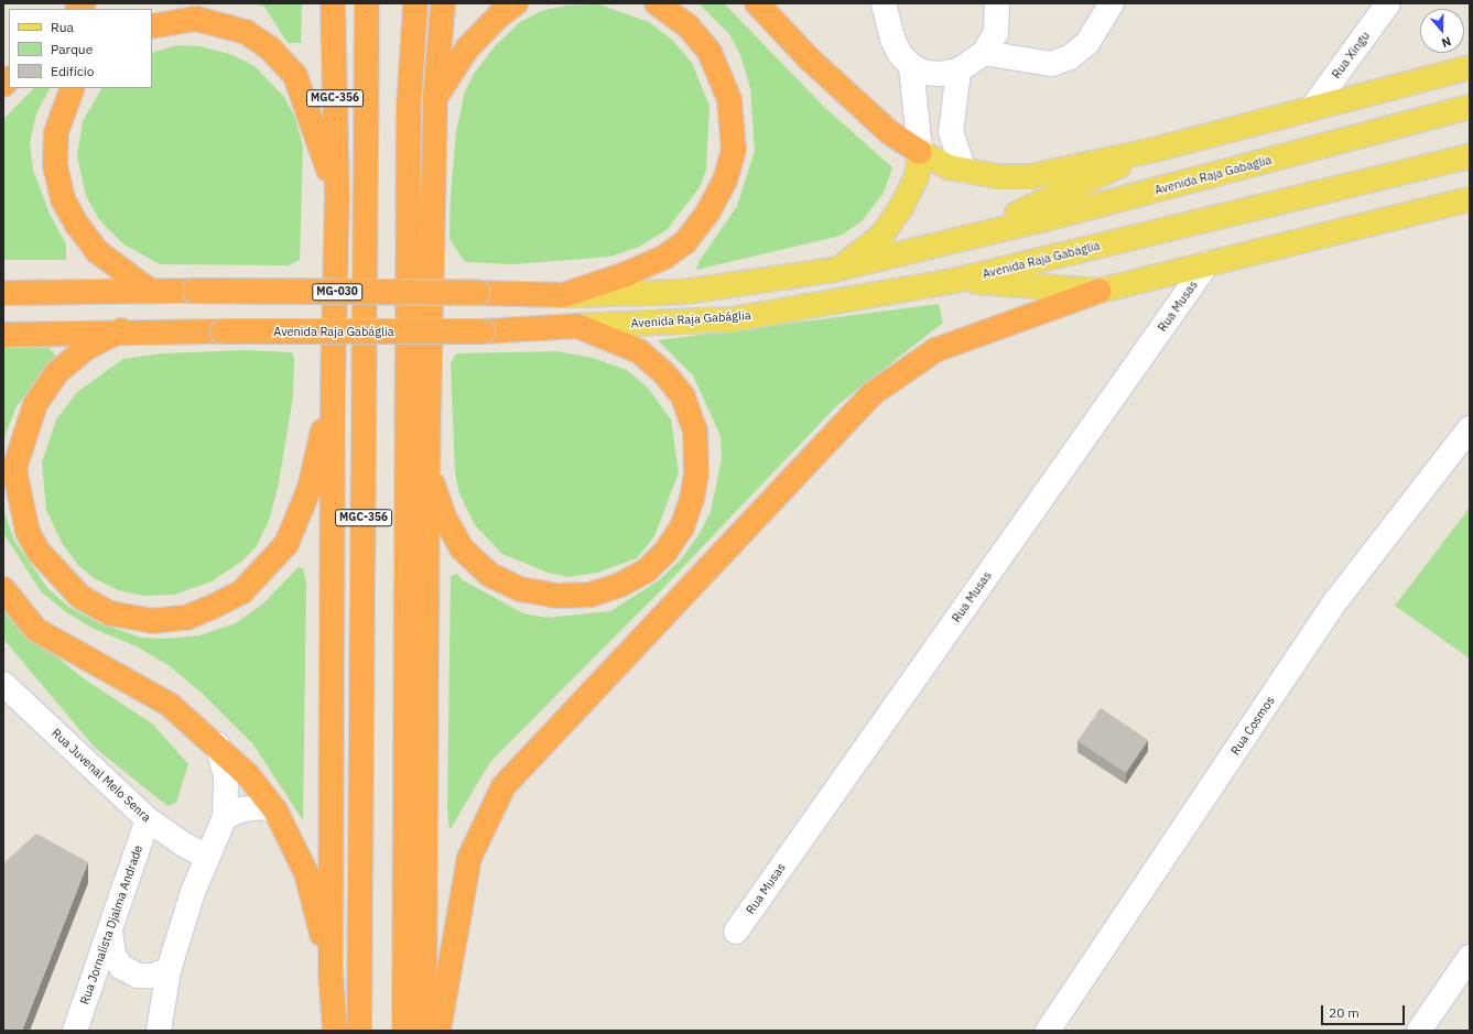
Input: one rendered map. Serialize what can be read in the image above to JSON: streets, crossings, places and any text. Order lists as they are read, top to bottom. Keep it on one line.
{"streets":{"highway":["MGC-356","Avenida Raja Gabáglia","MG-030"],"main road":["Avenida Raja Gabaglia"],"street":["Rua Xingu","Rua Musas","Rua Cosmos","Rua Juvenal Melo Senra","Rua Jornalista Djalma Andrade"]},"crossings":[["Rua Juvenal Melo Senra","Rua Jornalista Djalma Andrade"]],"legend":["Rua","Parque","Edifício"],"scale_bar":"20 m","north":"bottom"}
